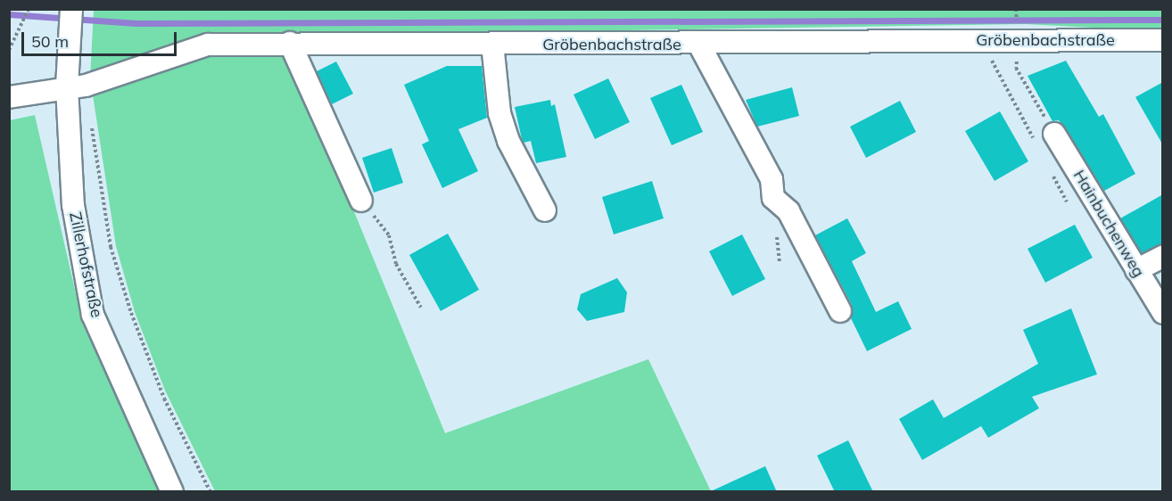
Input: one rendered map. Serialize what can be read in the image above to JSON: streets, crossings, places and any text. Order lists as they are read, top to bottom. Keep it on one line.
{"streets":{"street":["Gröbenbachstraße","Hainbuchenweg","Zillerhofstraße"]},"crossings":[["Gröbenbachstraße","Zillerhofstraße"]],"scale_bar":"50 m"}
